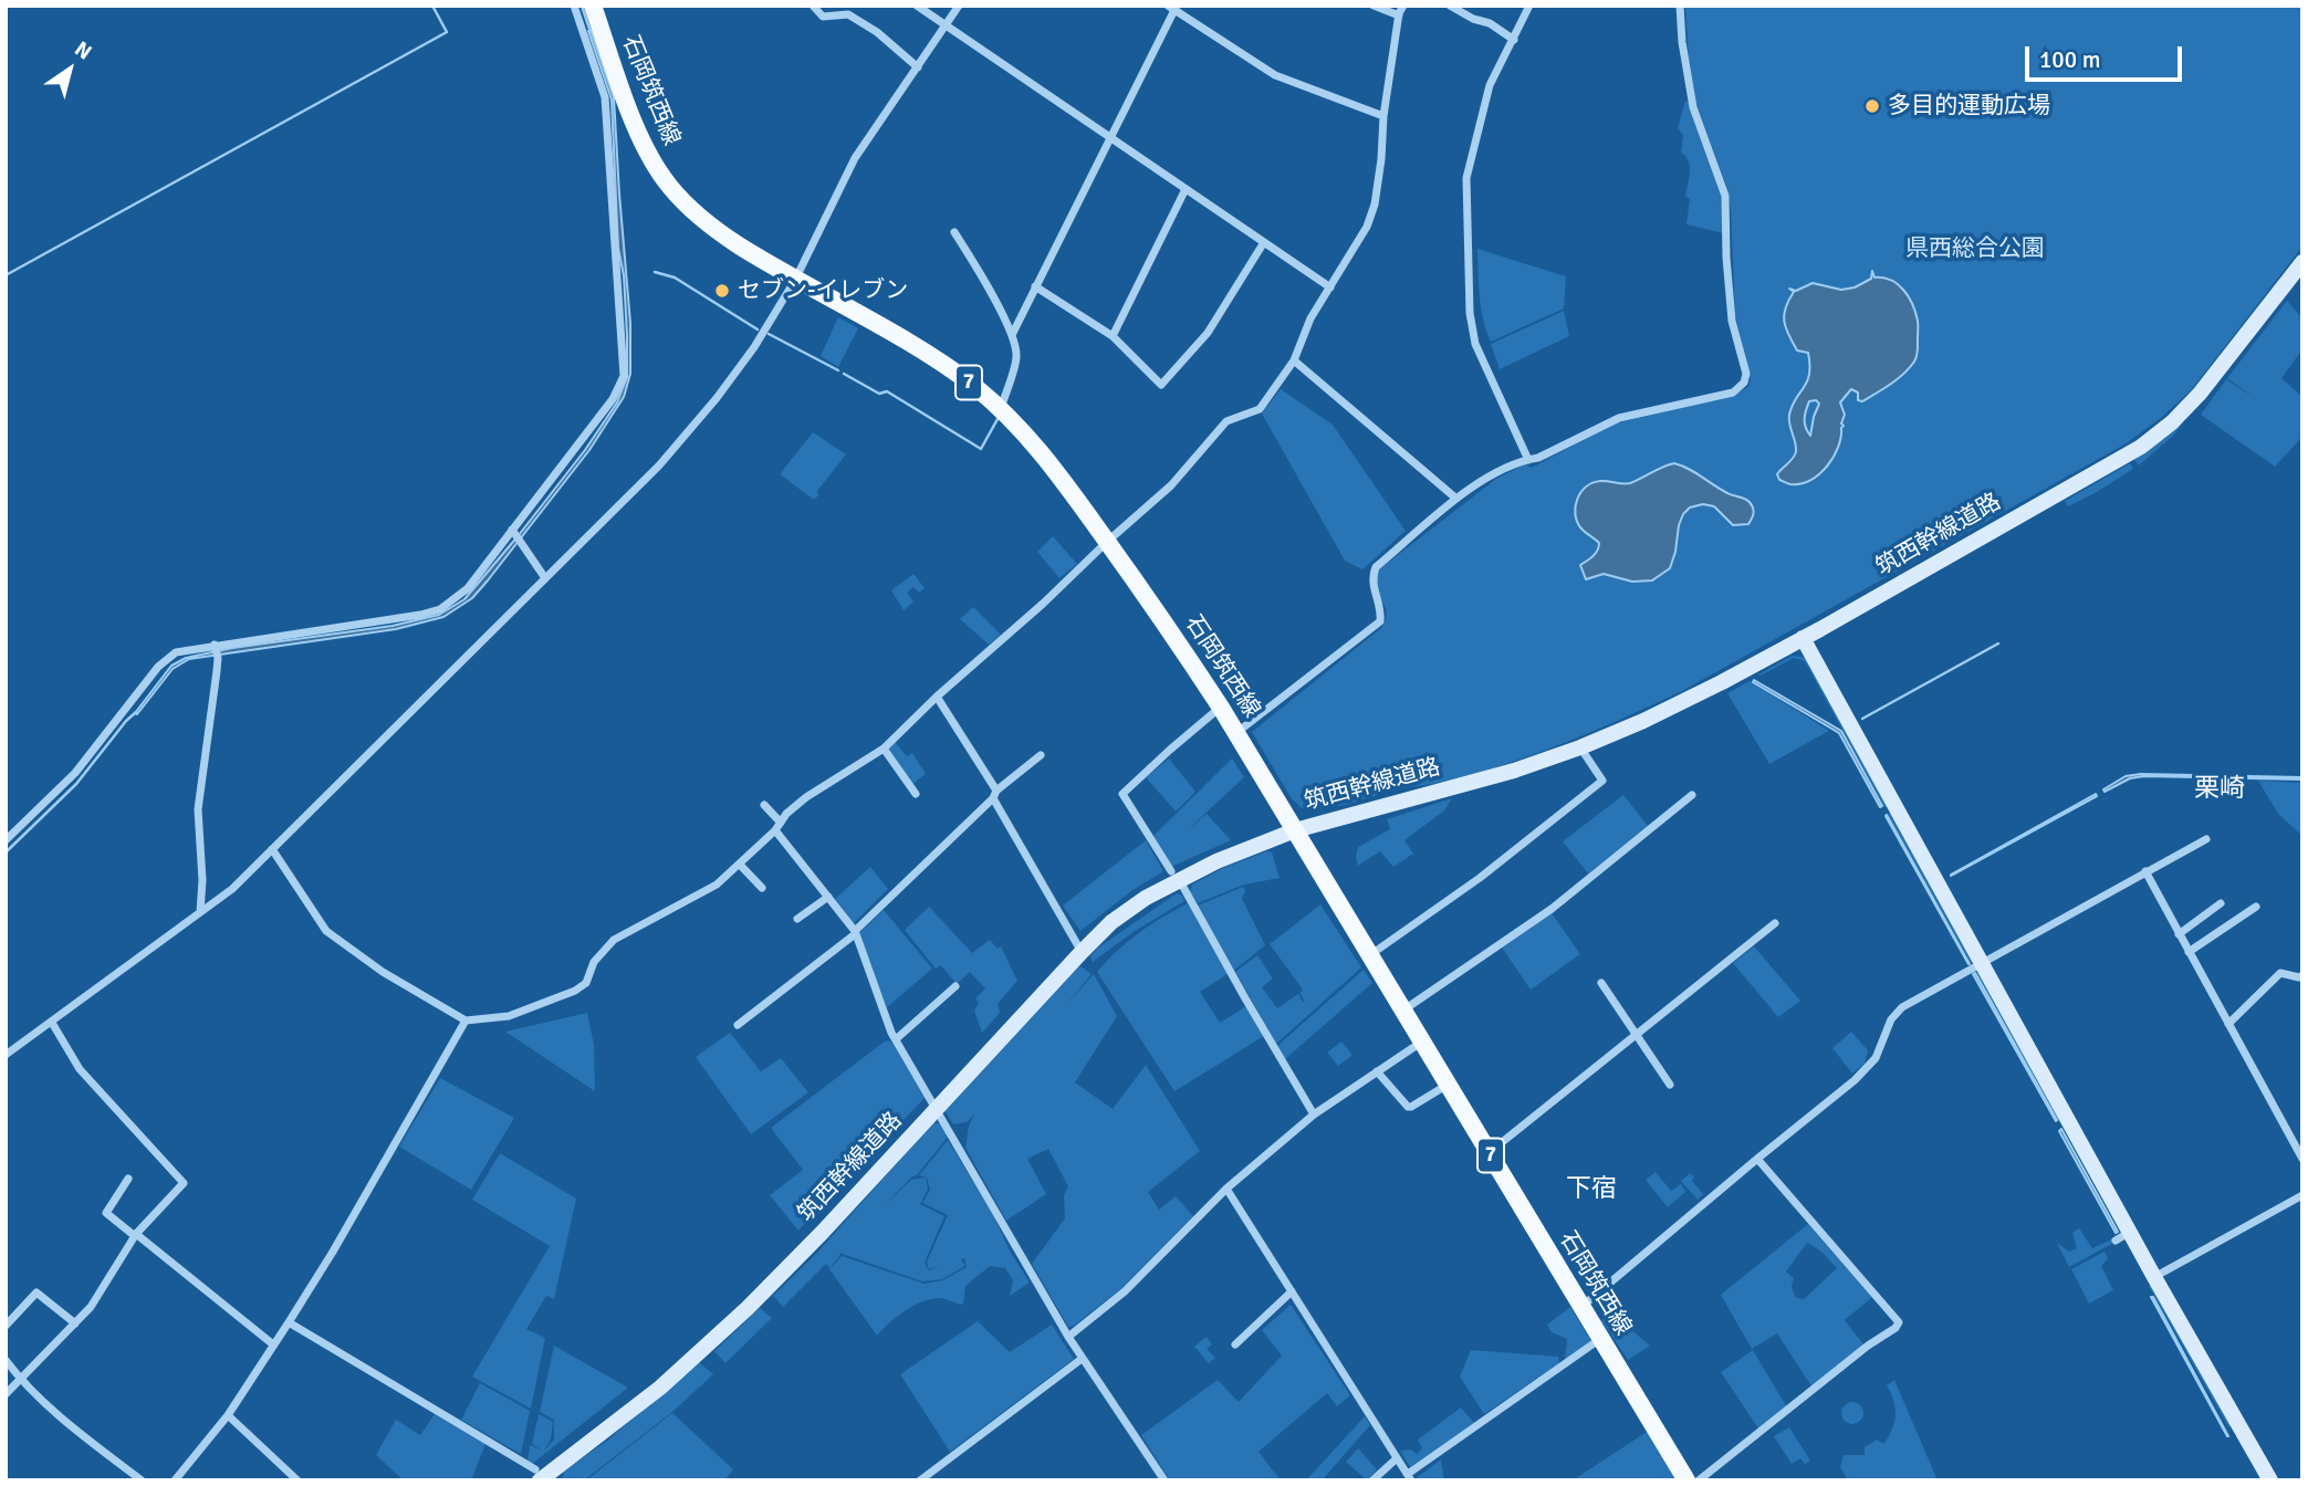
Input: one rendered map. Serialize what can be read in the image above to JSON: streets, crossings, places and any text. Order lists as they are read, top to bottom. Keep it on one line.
{"streets":{"main road":["石岡筑西線","7"],"street":["筑西幹線道路"]},"crossings":[["石岡筑西線","筑西幹線道路"]],"districts":["栗崎","下宿"],"parks":["県西総合公園"],"places":["多目的運動広場","セブン-イレブン"],"scale_bar":"100 m","north":"top right"}
